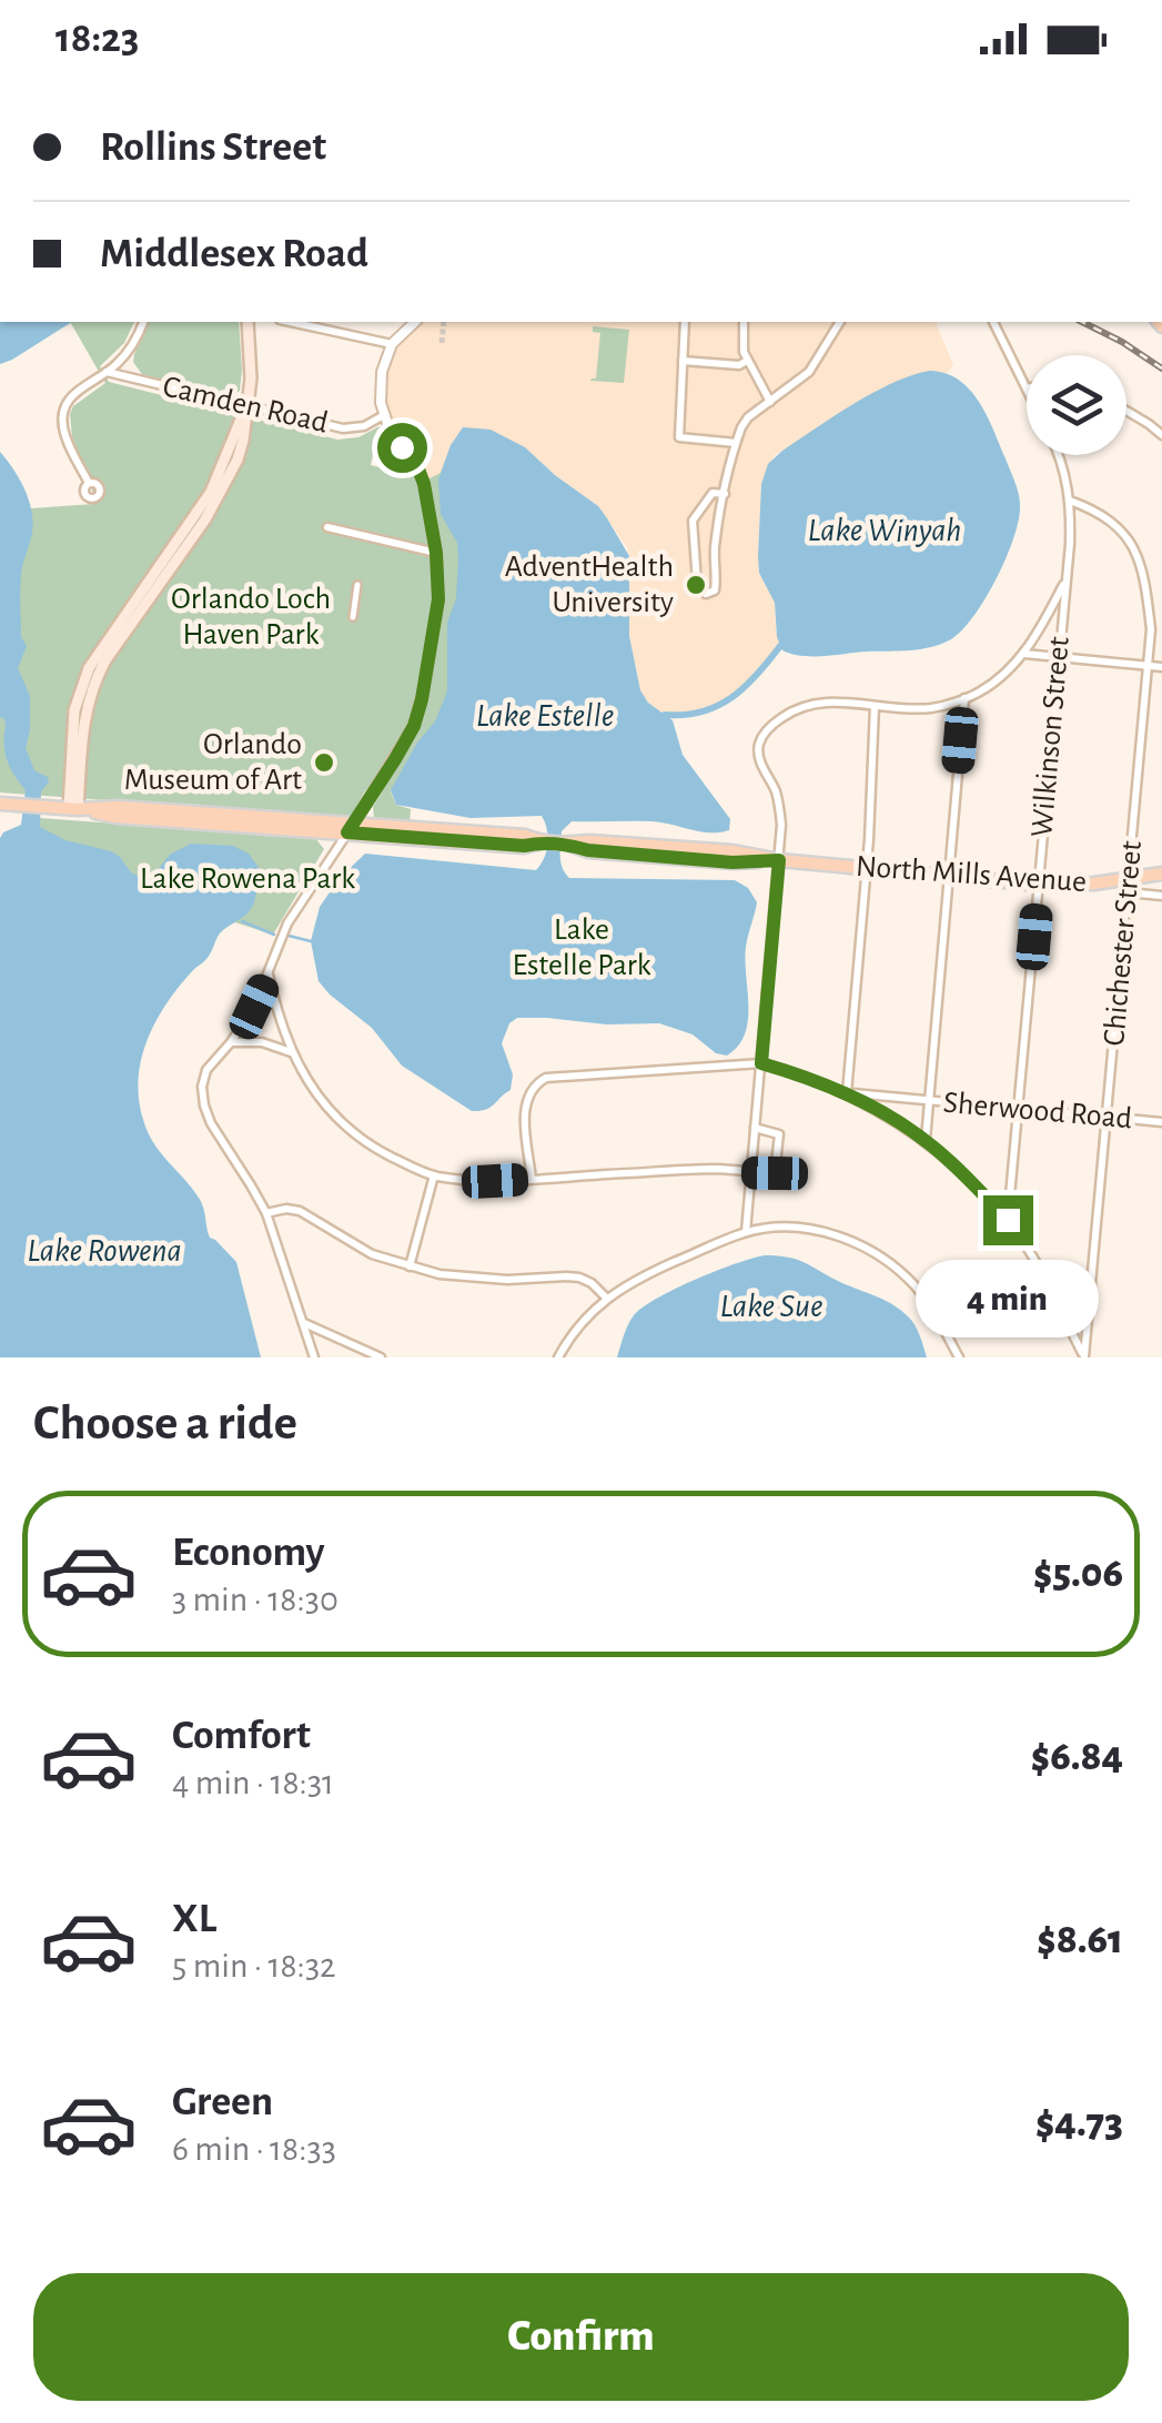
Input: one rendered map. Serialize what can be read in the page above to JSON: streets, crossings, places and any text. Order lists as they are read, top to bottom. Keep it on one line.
{"streets":{"main road":["North Mills Avenue"],"street":["Camden Road","Wilkinson Street","Chichester Street","Sherwood Road"]},"crossings":[["Wilkinson Street","North Mills Avenue"],["Wilkinson Street","Chichester Street"],["Wilkinson Street","Sherwood Road"],["North Mills Avenue","Chichester Street"],["Chichester Street","Sherwood Road"]],"water":["Lake Winyah","Lake Estelle","Lake Rowena","Lake Sue"],"parks":["Orlando Loch Haven Park","Lake Rowena Park","Lake Estelle Park"],"places":["AdventHealth University","Orlando Museum of Art"],"page":{"status":"18:23","banner":["Rollins Street","Middlesex Road"],"bubble":"4 min","heading":"Choose a ride","list":[{"name":"Economy","note":"3 min · 18:30","value":"$5.06"},{"name":"Comfort","note":"4 min · 18:31","value":"$6.84"},{"name":"XL","note":"5 min · 18:32","value":"$8.61"},{"name":"Green","note":"6 min · 18:33","value":"$4.73"}],"buttons":"Confirm"}}
